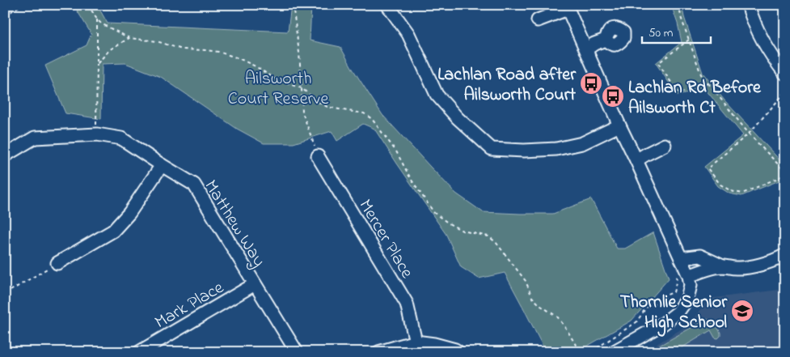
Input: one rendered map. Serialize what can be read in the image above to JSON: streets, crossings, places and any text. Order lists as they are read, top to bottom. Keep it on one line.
{"streets":{"street":["Matthew Way","Mercer Place","Mark Place"]},"crossings":[["Matthew Way","Mark Place"]],"parks":["Ailsworth Court Reserve"],"places":{"bus stop":["Lachlan Road after Ailsworth Court","Lachlan Rd Before Ailsworth Ct"],"school or university":["Thornlie Senior High School"]},"scale_bar":"50 m"}
